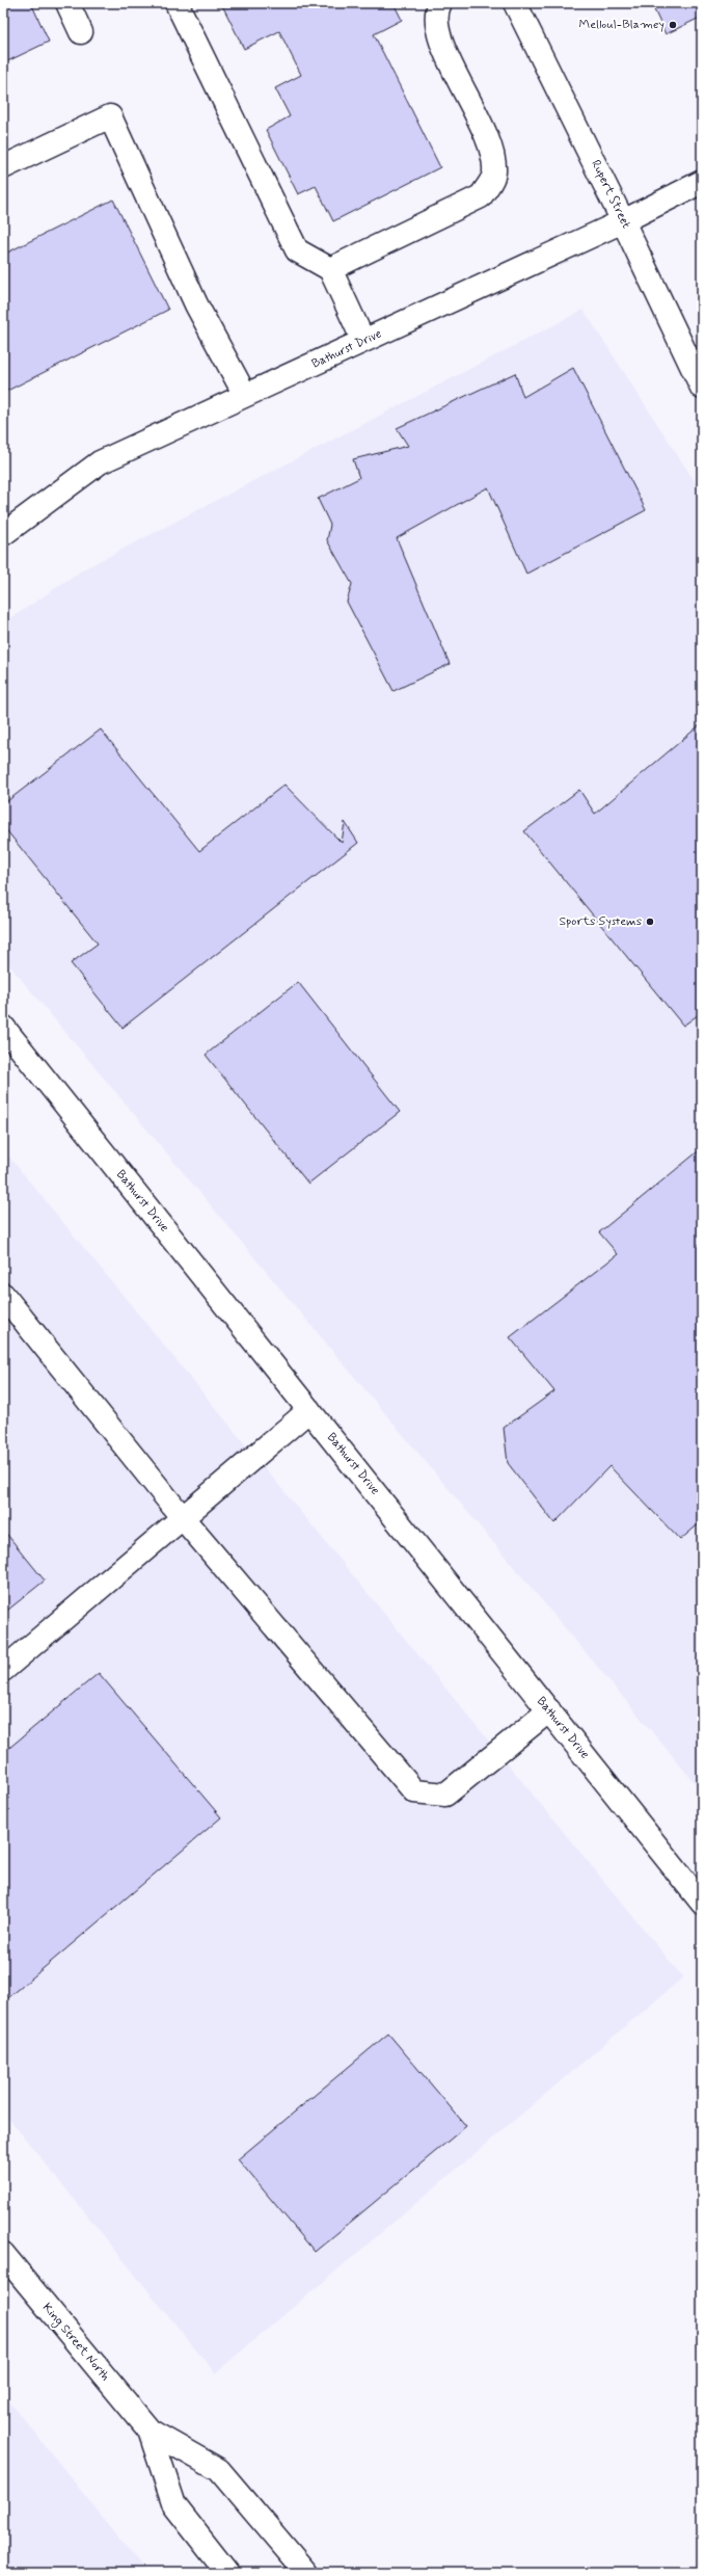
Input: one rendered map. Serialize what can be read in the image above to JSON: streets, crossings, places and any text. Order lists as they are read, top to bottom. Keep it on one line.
{"streets":{"street":["Rupert Street","Bathurst Drive","King Street North"]},"crossings":[["Rupert Street","Bathurst Drive"]],"places":["Melloul-Blamey","Sports Systems"]}
